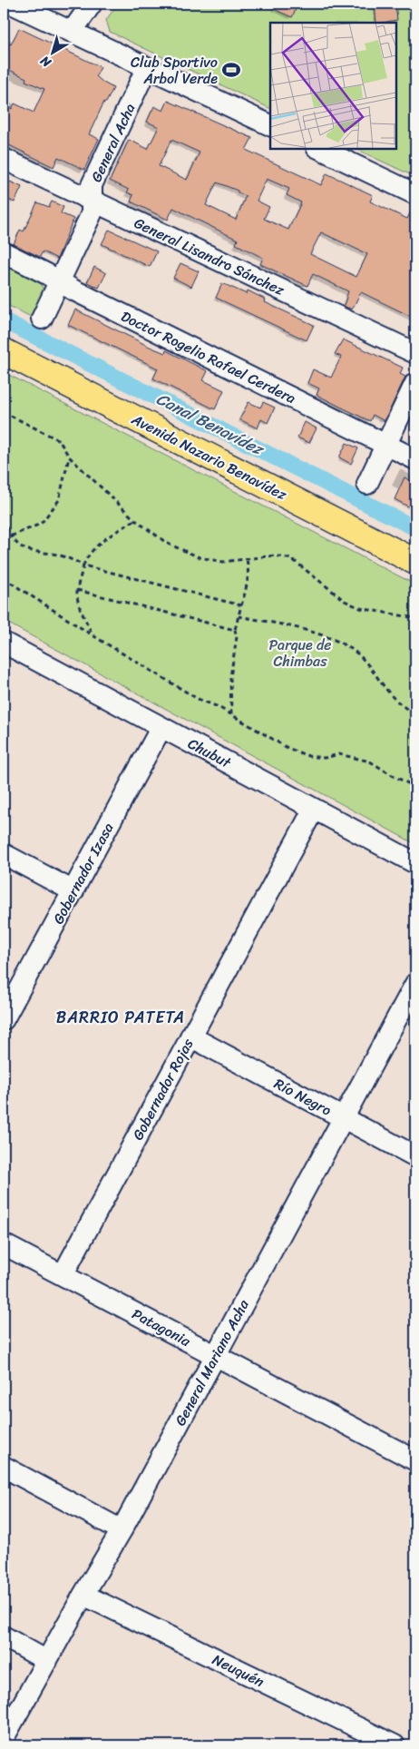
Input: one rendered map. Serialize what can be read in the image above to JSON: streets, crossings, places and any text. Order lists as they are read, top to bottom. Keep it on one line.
{"streets":{"main road":["Avenida Nazario Benavídez"],"street":["General Acha","General Lisandro Sánchez","Doctor Rogelio Rafael Cerdera","Chubut","Gobernador Izasa","Gobernador Rojas","Río Negro","Patagonia","General Mariano Acha","Neuquén"]},"crossings":[["General Acha","General Lisandro Sánchez"],["General Acha","Doctor Rogelio Rafael Cerdera"],["Chubut","Gobernador Izasa"],["Chubut","Gobernador Rojas"],["Gobernador Rojas","Río Negro"],["Gobernador Rojas","Patagonia"],["Río Negro","General Mariano Acha"],["Patagonia","General Mariano Acha"],["General Mariano Acha","Neuquén"]],"districts":["BARRIO PATETA"],"water":["Canal Benavídez"],"parks":["Parque de Chimbas"],"places":{"sports":["Club Sportivo Árbol Verde"]},"north":"bottom left"}
